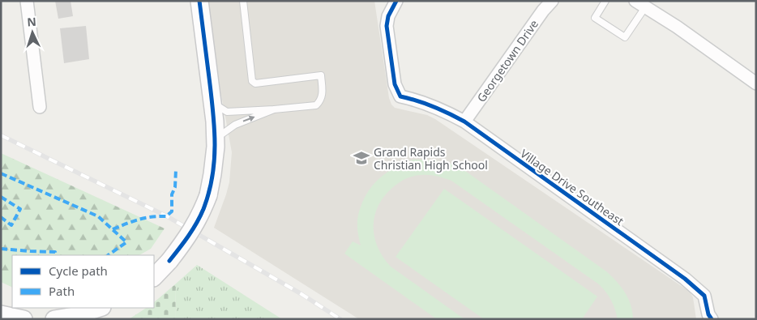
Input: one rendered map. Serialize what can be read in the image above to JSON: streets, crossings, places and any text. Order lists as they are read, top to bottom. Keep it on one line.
{"streets":{"street":["Georgetown Drive","Village Drive Southeast"]},"crossings":[["Georgetown Drive","Village Drive Southeast"]],"places":{"school or university":["Grand Rapids Christian High School"]},"legend":["Cycle path","Path"],"north":"top"}
